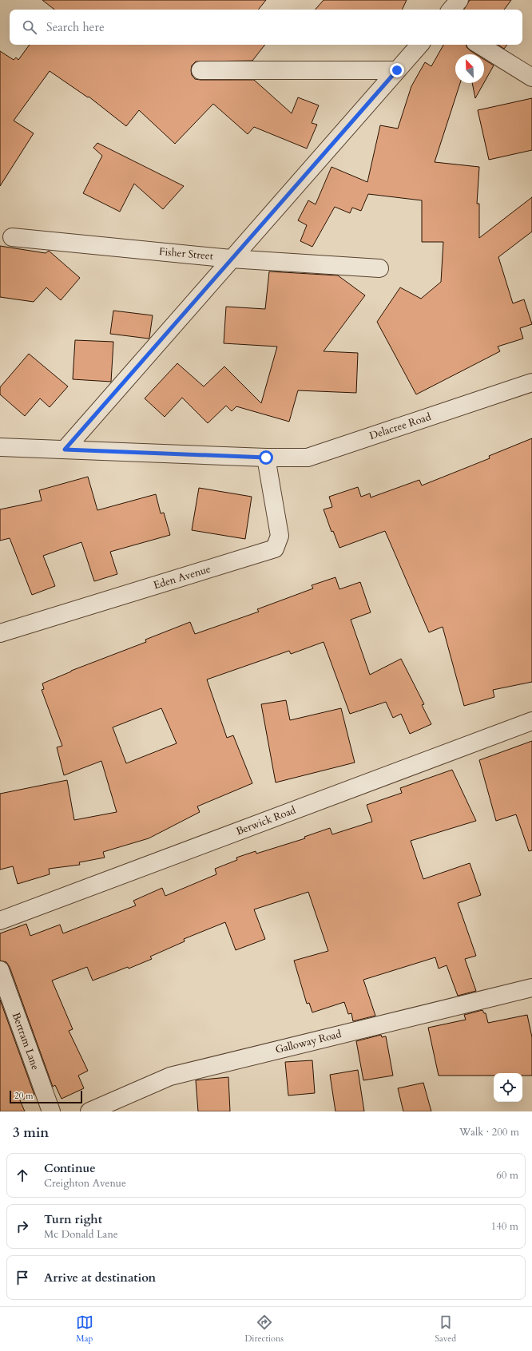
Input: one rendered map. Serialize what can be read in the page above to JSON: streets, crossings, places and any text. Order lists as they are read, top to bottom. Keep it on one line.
{"streets":{"street":["Fisher Street","Delacree Road","Eden Avenue","Berwick Road","Bertram Lane","Galloway Road"]},"crossings":[["Delacree Road","Eden Avenue"]],"scale_bar":"20 m","north":"top left","page":{"search":"Search here","scale":"20 m","heading":["3 min","Walk · 200 m"],"list":[["Continue","Creighton Avenue","60 m"],["Turn right","Mc Donald Lane","140 m"],"Arrive at destination"],"nav":["Map","Directions","Saved"]}}
